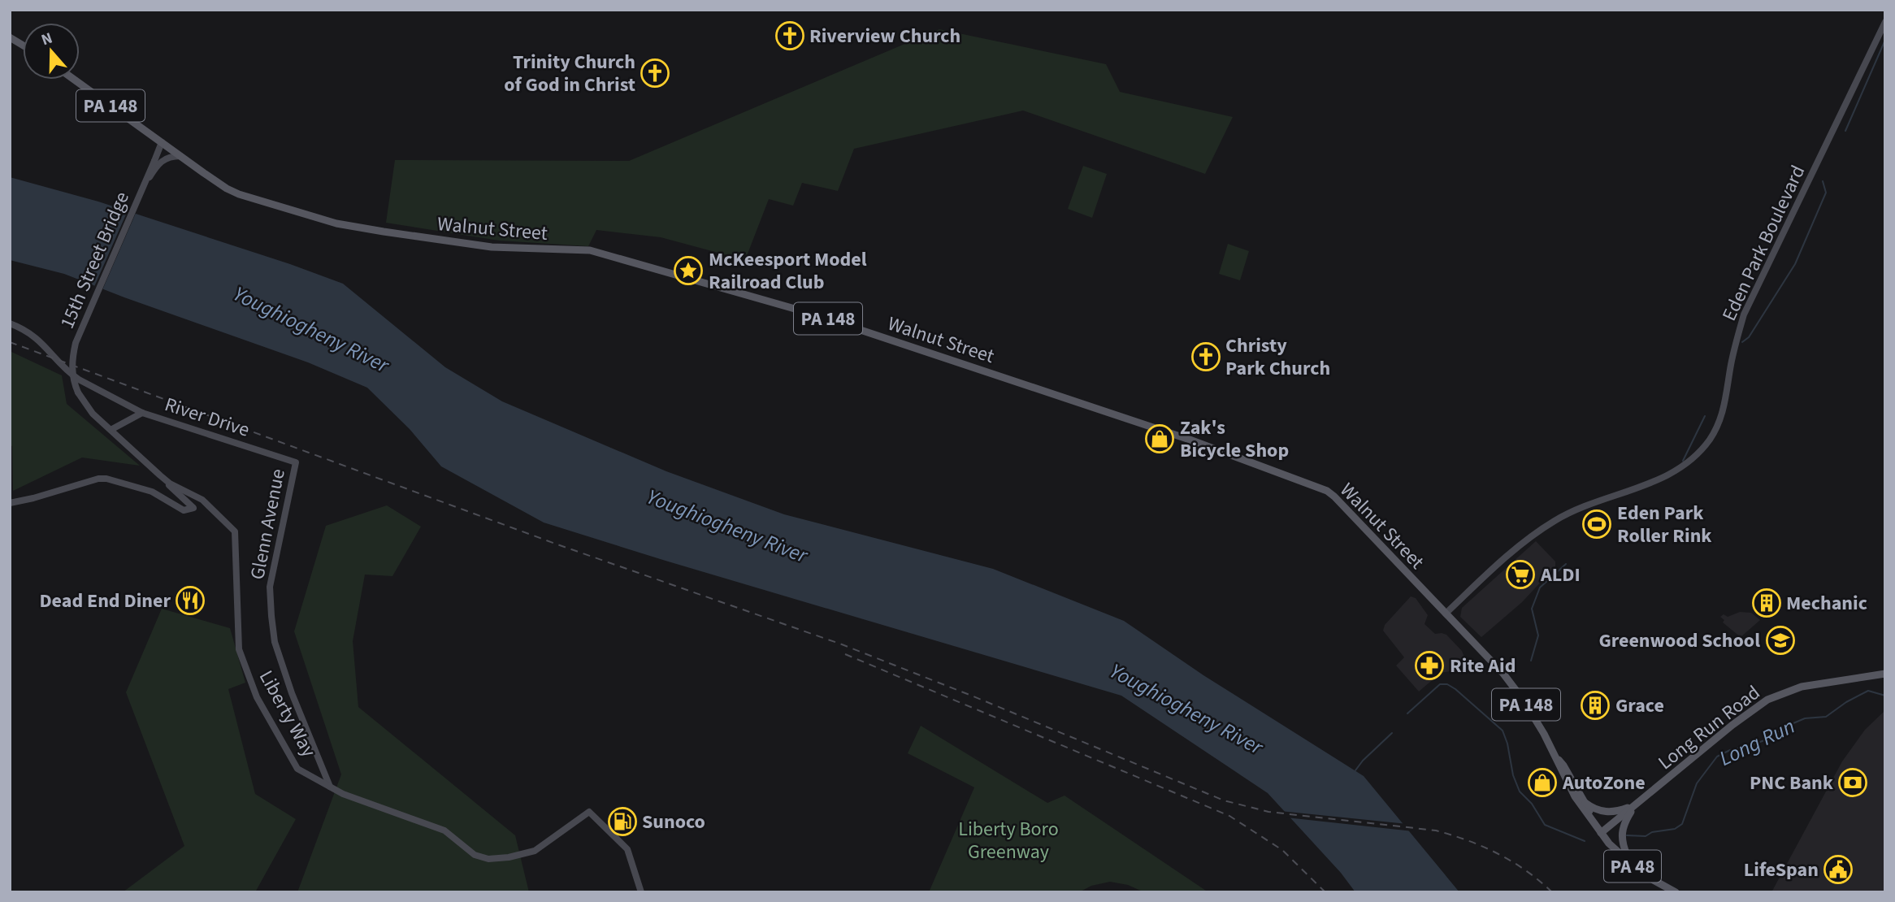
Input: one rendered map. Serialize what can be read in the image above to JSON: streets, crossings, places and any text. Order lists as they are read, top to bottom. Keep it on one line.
{"streets":{"main road":["PA 148","Walnut Street","Long Run Road","PA 48"],"street":["Eden Park Boulevard","15th Street Bridge","River Drive","Glenn Avenue","Liberty Way"]},"crossings":[["Walnut Street","Eden Park Boulevard"],["Walnut Street","15th Street Bridge"],["Walnut Street","Long Run Road"],["Walnut Street","PA 48"],["15th Street Bridge","Liberty Way"],["River Drive","Glenn Avenue"],["River Drive","Liberty Way"],["Glenn Avenue","Liberty Way"],["Long Run Road","PA 48"]],"water":["Youghiogheny River","Long Run"],"parks":["Liberty Boro Greenway"],"places":{"church":["Riverview Church","Trinity Church of God in Christ","Christy Park Church"],"place":["McKeesport Model Railroad Club"],"shop":["Zak's Bicycle Shop","AutoZone"],"sports":["Eden Park Roller Rink"],"supermarket":["ALDI"],"restaurant":["Dead End Diner"],"building":["Mechanic","Grace"],"school or university":["Greenwood School"],"pharmacy":["Rite Aid"],"bank":["PNC Bank"],"fuel station":["Sunoco"],"public building":["LifeSpan"]},"north":"top"}
